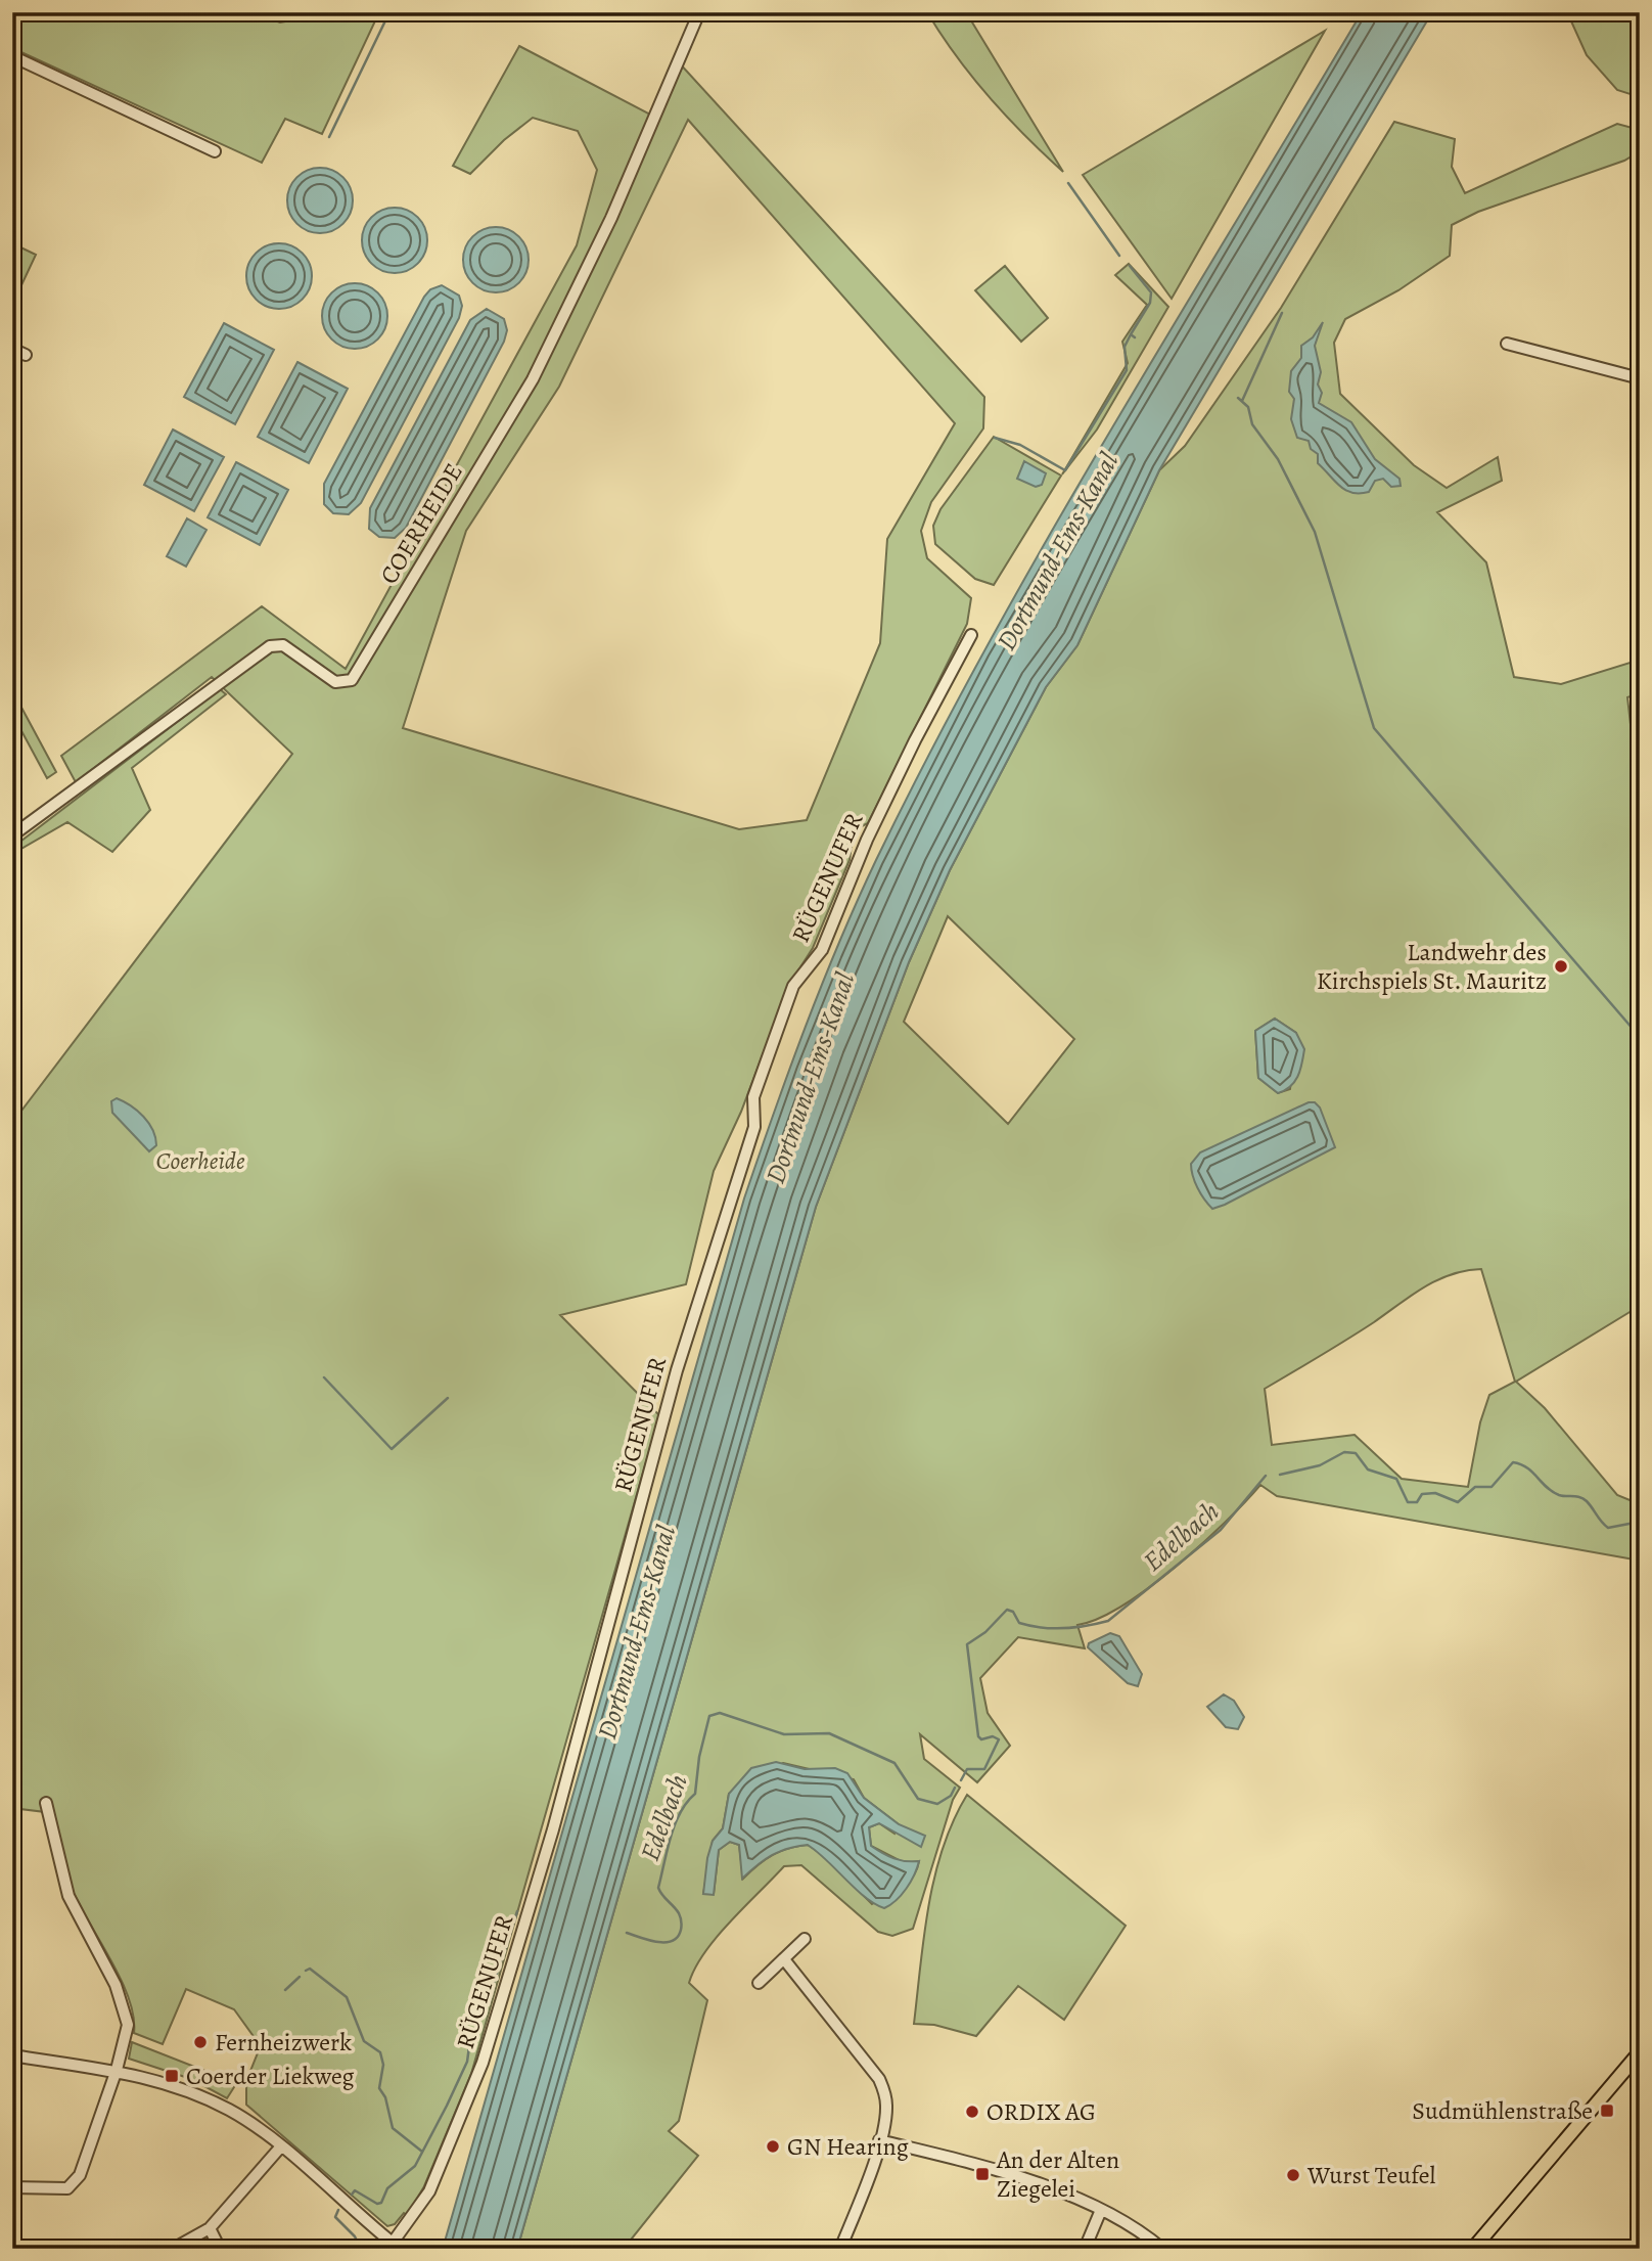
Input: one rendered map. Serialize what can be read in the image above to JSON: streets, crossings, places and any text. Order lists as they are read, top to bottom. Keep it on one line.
{"streets":{"street":["COERHEIDE","RÜGENUFER"]},"water":["Dortmund-Ems-Kanal","Edelbach"],"parks":["Coerheide"],"places":{"other":["Landwehr des Kirchspiels St. Mauritz","Fernheizwerk","ORDIX AG","GN Hearing","Wurst Teufel"],"transit":["Coerder Liekweg","Sudmühlenstraße","An der Alten Ziegelei"]}}
